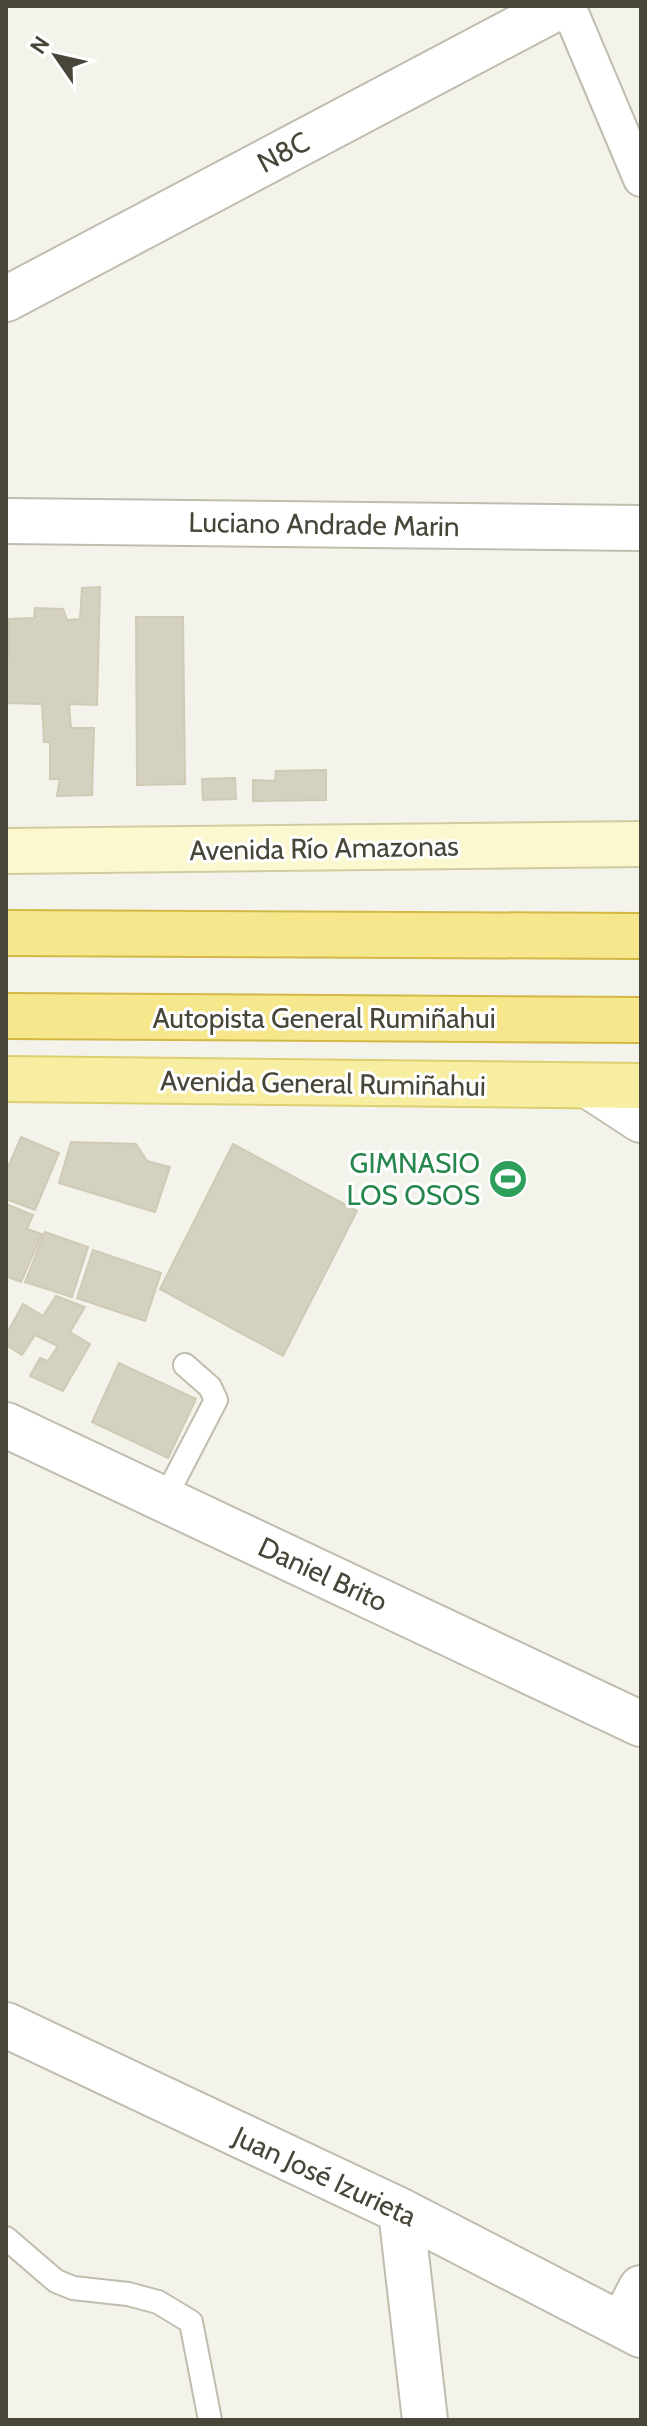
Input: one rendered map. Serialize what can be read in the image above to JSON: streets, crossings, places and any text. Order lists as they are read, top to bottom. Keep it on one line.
{"streets":{"highway":["Autopista General Rumiñahui"],"main road":["Avenida Río Amazonas","Avenida General Rumiñahui"],"street":["N8C","Luciano Andrade Marin","Daniel Brito","Juan José Izurieta"]},"places":{"sports":["GIMNASIO LOS OSOS"]},"north":"top left"}
